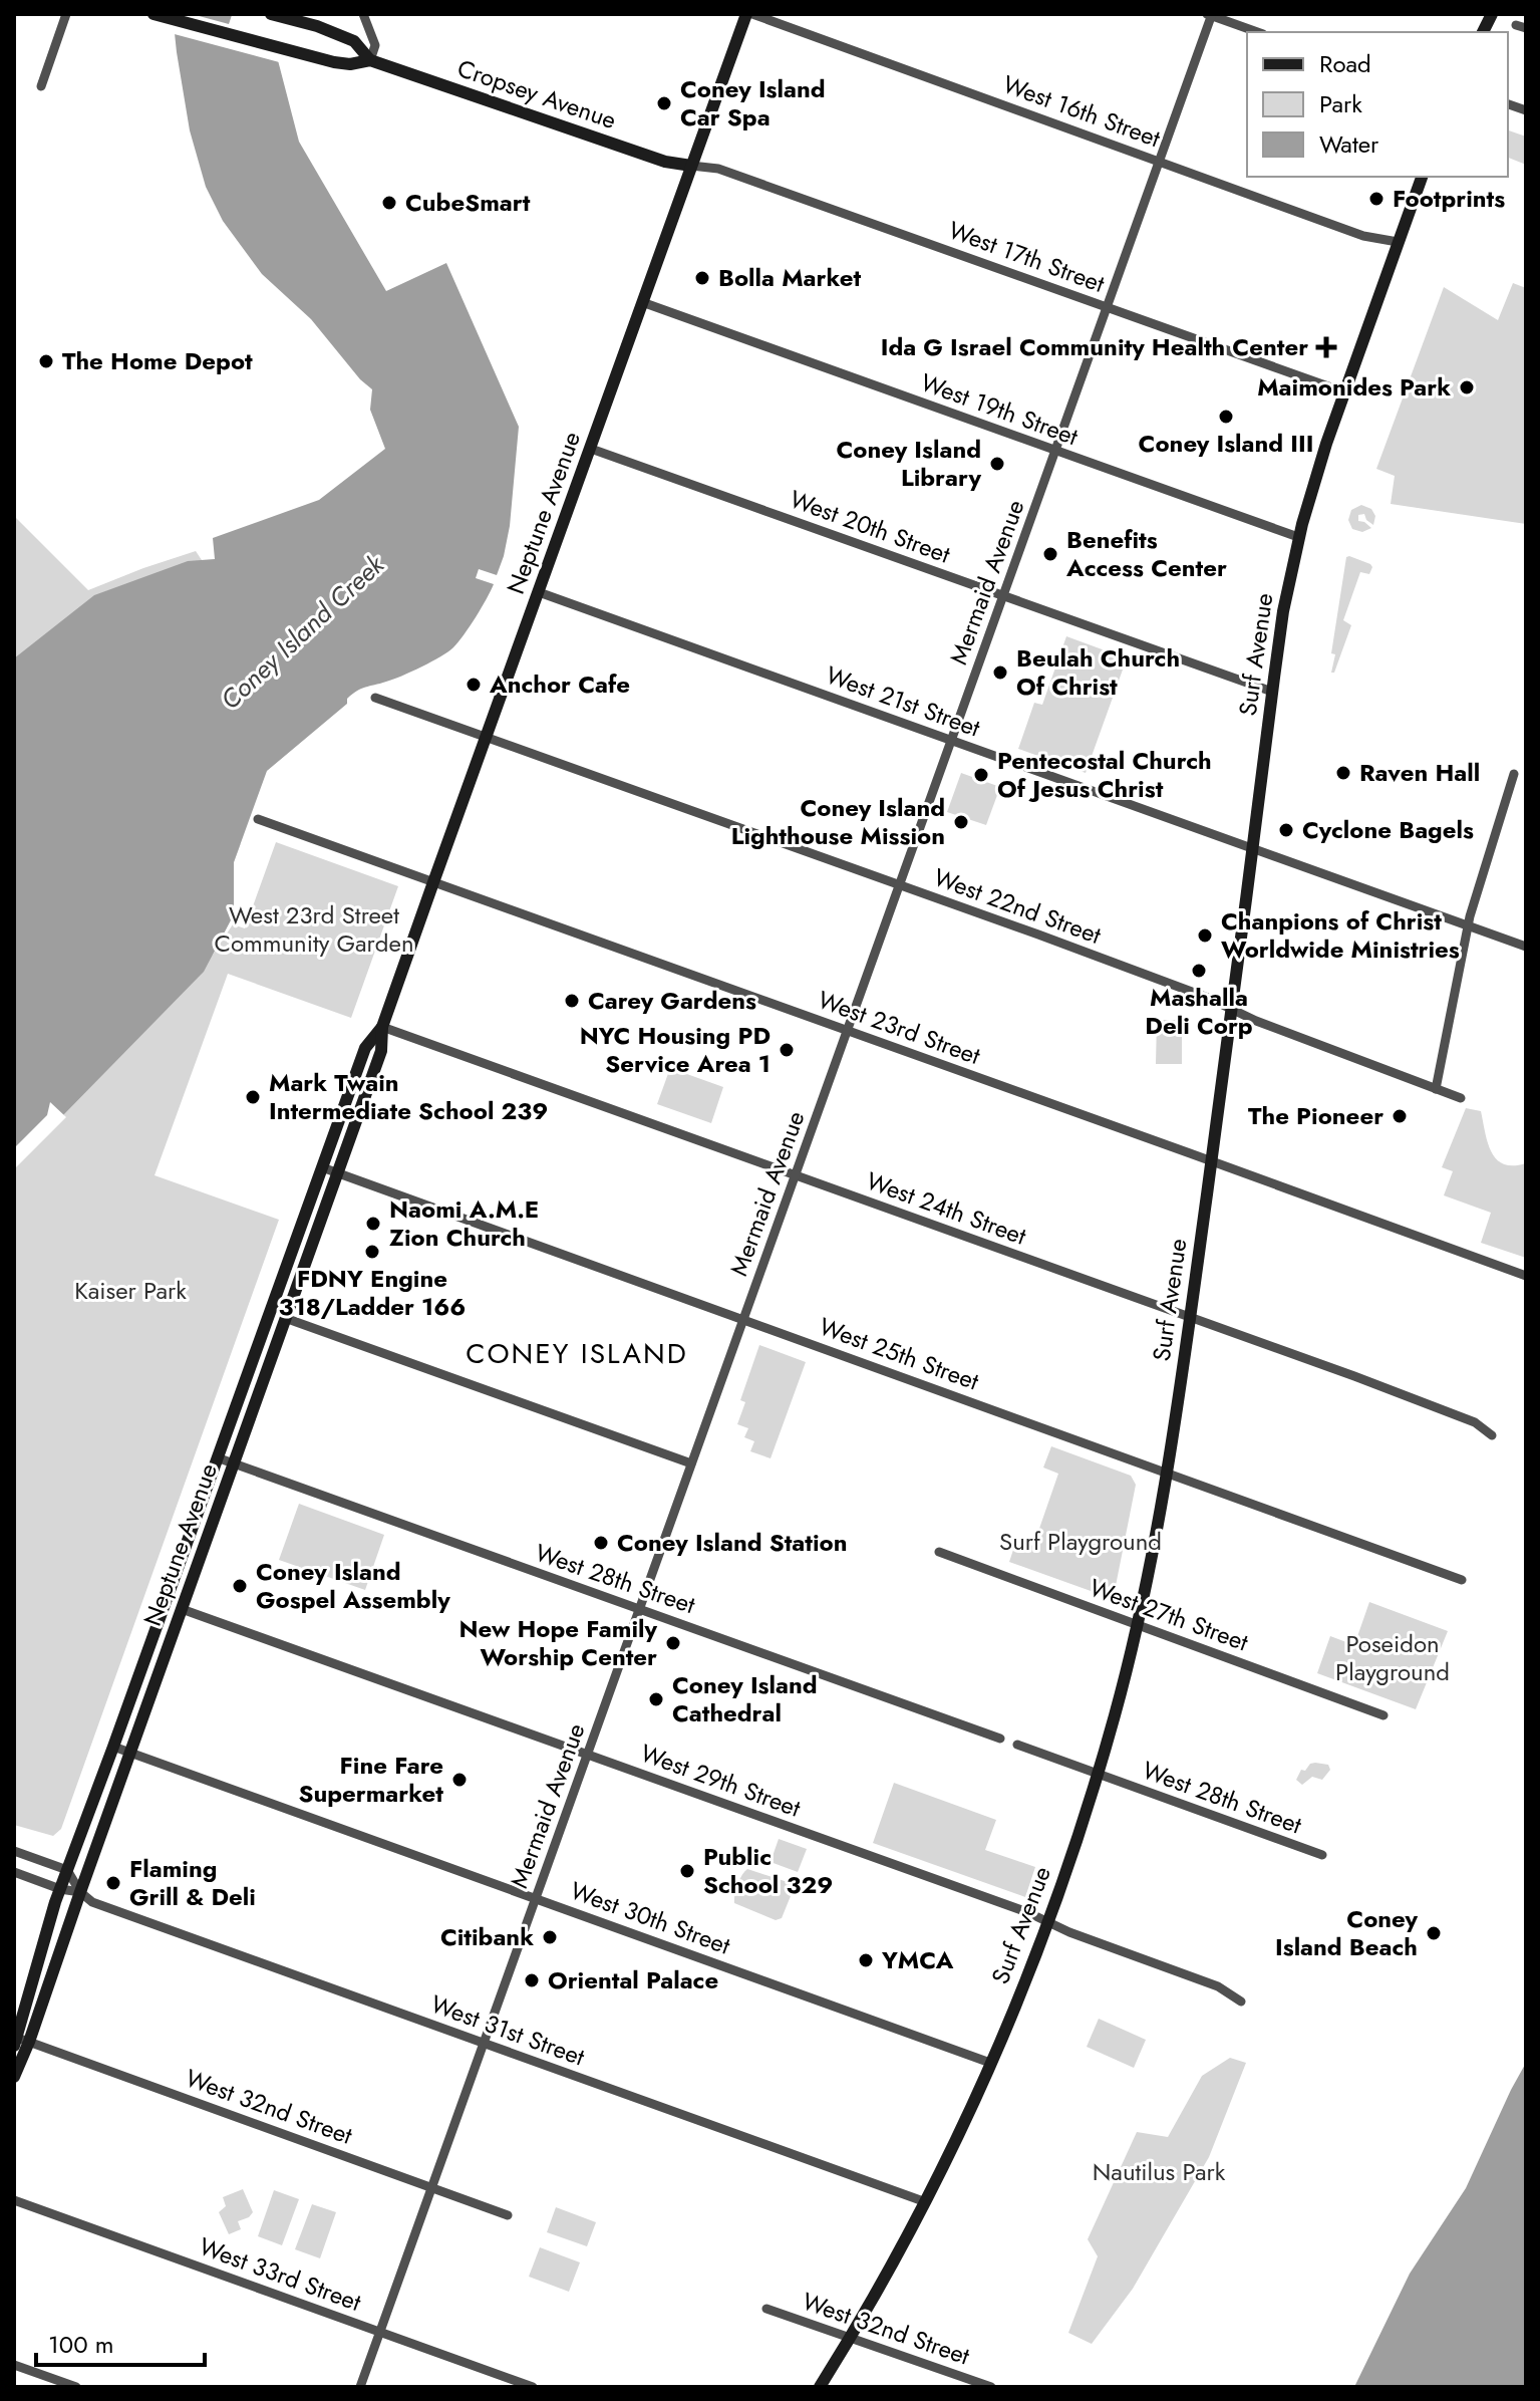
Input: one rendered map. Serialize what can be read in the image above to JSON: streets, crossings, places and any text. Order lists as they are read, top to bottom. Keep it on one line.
{"streets":{"main road":["Cropsey Avenue","Neptune Avenue","Surf Avenue"],"street":["West 16th Street","West 17th Street","West 19th Street","West 20th Street","Mermaid Avenue","West 21st Street","West 22nd Street","West 23rd Street","West 24th Street","West 25th Street","West 28th Street","West 27th Street","West 29th Street","West 30th Street","West 31st Street","West 32nd Street","West 33rd Street"]},"crossings":[["Cropsey Avenue","West 17th Street"],["Cropsey Avenue","Neptune Avenue"],["West 16th Street","Mermaid Avenue"],["West 16th Street","Surf Avenue"],["West 17th Street","Neptune Avenue"],["West 17th Street","Mermaid Avenue"],["West 17th Street","Surf Avenue"],["West 19th Street","Neptune Avenue"],["West 19th Street","Mermaid Avenue"],["West 19th Street","Surf Avenue"],["Neptune Avenue","West 20th Street"],["Neptune Avenue","West 21st Street"],["Neptune Avenue","West 22nd Street"],["Neptune Avenue","West 23rd Street"],["Neptune Avenue","West 24th Street"],["Neptune Avenue","West 25th Street"],["Neptune Avenue","West 28th Street"],["Neptune Avenue","West 29th Street"],["Neptune Avenue","West 30th Street"],["Neptune Avenue","West 31st Street"],["Neptune Avenue","West 32nd Street"],["West 20th Street","Mermaid Avenue"],["West 20th Street","Surf Avenue"],["Mermaid Avenue","West 21st Street"],["Mermaid Avenue","West 22nd Street"],["Mermaid Avenue","West 23rd Street"],["Mermaid Avenue","West 24th Street"],["Mermaid Avenue","West 25th Street"],["Mermaid Avenue","West 28th Street"],["Mermaid Avenue","West 29th Street"],["Mermaid Avenue","West 30th Street"],["Mermaid Avenue","West 31st Street"],["Mermaid Avenue","West 32nd Street"],["Mermaid Avenue","West 33rd Street"],["Surf Avenue","West 21st Street"],["Surf Avenue","West 22nd Street"],["Surf Avenue","West 23rd Street"],["Surf Avenue","West 24th Street"],["Surf Avenue","West 25th Street"],["Surf Avenue","West 28th Street"],["Surf Avenue","West 27th Street"],["Surf Avenue","West 29th Street"],["Surf Avenue","West 30th Street"],["Surf Avenue","West 31st Street"],["Surf Avenue","West 32nd Street"]],"districts":["CONEY ISLAND"],"water":["Coney Island Creek"],"parks":["West 23rd Street Community Garden","Kaiser Park","Surf Playground","Poseidon Playground","Nautilus Park"],"places":{"other":["Coney Island Car Spa","Footprints","CubeSmart","Bolla Market","The Home Depot","Maimonides Park","Coney Island III","Coney Island Library","Benefits Access Center","Beulah Church Of Christ","Anchor Cafe","Raven Hall","Pentecostal Church Of Jesus Christ","Coney Island Lighthouse Mission","Cyclone Bagels","Chanpions of Christ Worldwide Ministries","Mashalla Deli Corp","Carey Gardens","NYC Housing PD Service Area 1","Mark Twain Intermediate School 239","The Pioneer","Naomi A.M.E Zion Church","FDNY Engine 318/Ladder 166","Coney Island Station","Coney Island Gospel Assembly","New Hope Family Worship Center","Coney Island Cathedral","Fine Fare Supermarket","Public School 329","Flaming Grill & Deli","Coney Island Beach","Citibank","YMCA","Oriental Palace"],"health":["Ida G Israel Community Health Center"]},"legend":["Road","Park","Water"],"scale_bar":"100 m"}
